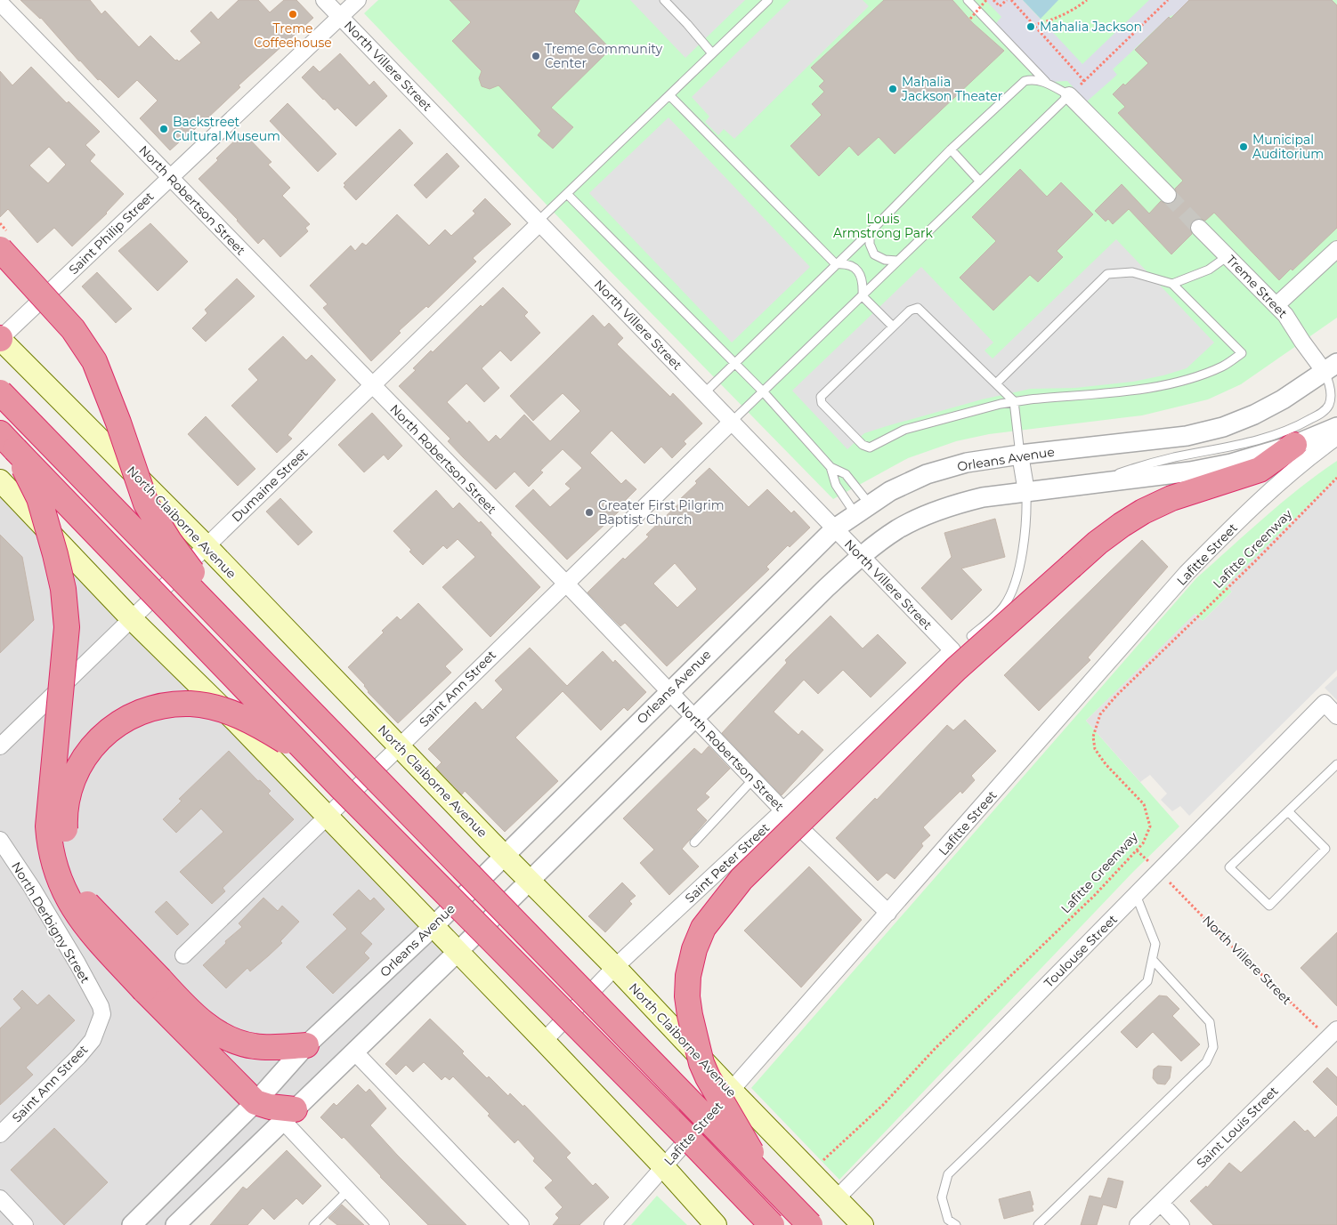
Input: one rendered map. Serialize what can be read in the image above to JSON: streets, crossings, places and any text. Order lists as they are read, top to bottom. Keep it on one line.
{"streets":{"main road":["North Claiborne Avenue"],"street":["North Villere Street","North Robertson Street","Saint Philip Street","Treme Street","Orleans Avenue","Dumaine Street","Lafitte Street","Saint Ann Street","Saint Peter Street","North Derbigny Street","Toulouse Street","Saint Louis Street"],"path":["Lafitte Greenway"]},"crossings":[["North Villere Street","Saint Philip Street"],["North Villere Street","Orleans Avenue"],["North Villere Street","Dumaine Street"],["North Villere Street","Saint Ann Street"],["North Villere Street","Saint Peter Street"],["North Villere Street","Toulouse Street"],["North Villere Street","Saint Louis Street"],["North Robertson Street","Saint Philip Street"],["North Robertson Street","Orleans Avenue"],["North Robertson Street","Dumaine Street"],["North Robertson Street","Lafitte Street"],["North Robertson Street","Saint Ann Street"],["North Robertson Street","Saint Peter Street"],["Saint Philip Street","North Claiborne Avenue"],["Treme Street","Orleans Avenue"],["Orleans Avenue","North Claiborne Avenue"],["Dumaine Street","North Claiborne Avenue"],["North Claiborne Avenue","Lafitte Street"],["North Claiborne Avenue","Saint Ann Street"],["North Claiborne Avenue","Saint Peter Street"],["North Claiborne Avenue","Toulouse Street"],["Saint Ann Street","North Derbigny Street"]],"parks":["Louis Armstrong Park"],"places":["Treme Coffeehouse","Mahalia Jackson","Treme Community Center","Mahalia Jackson Theater","Backstreet Cultural Museum","Municipal Auditorium","Greater First Pilgrim Baptist Church"]}
